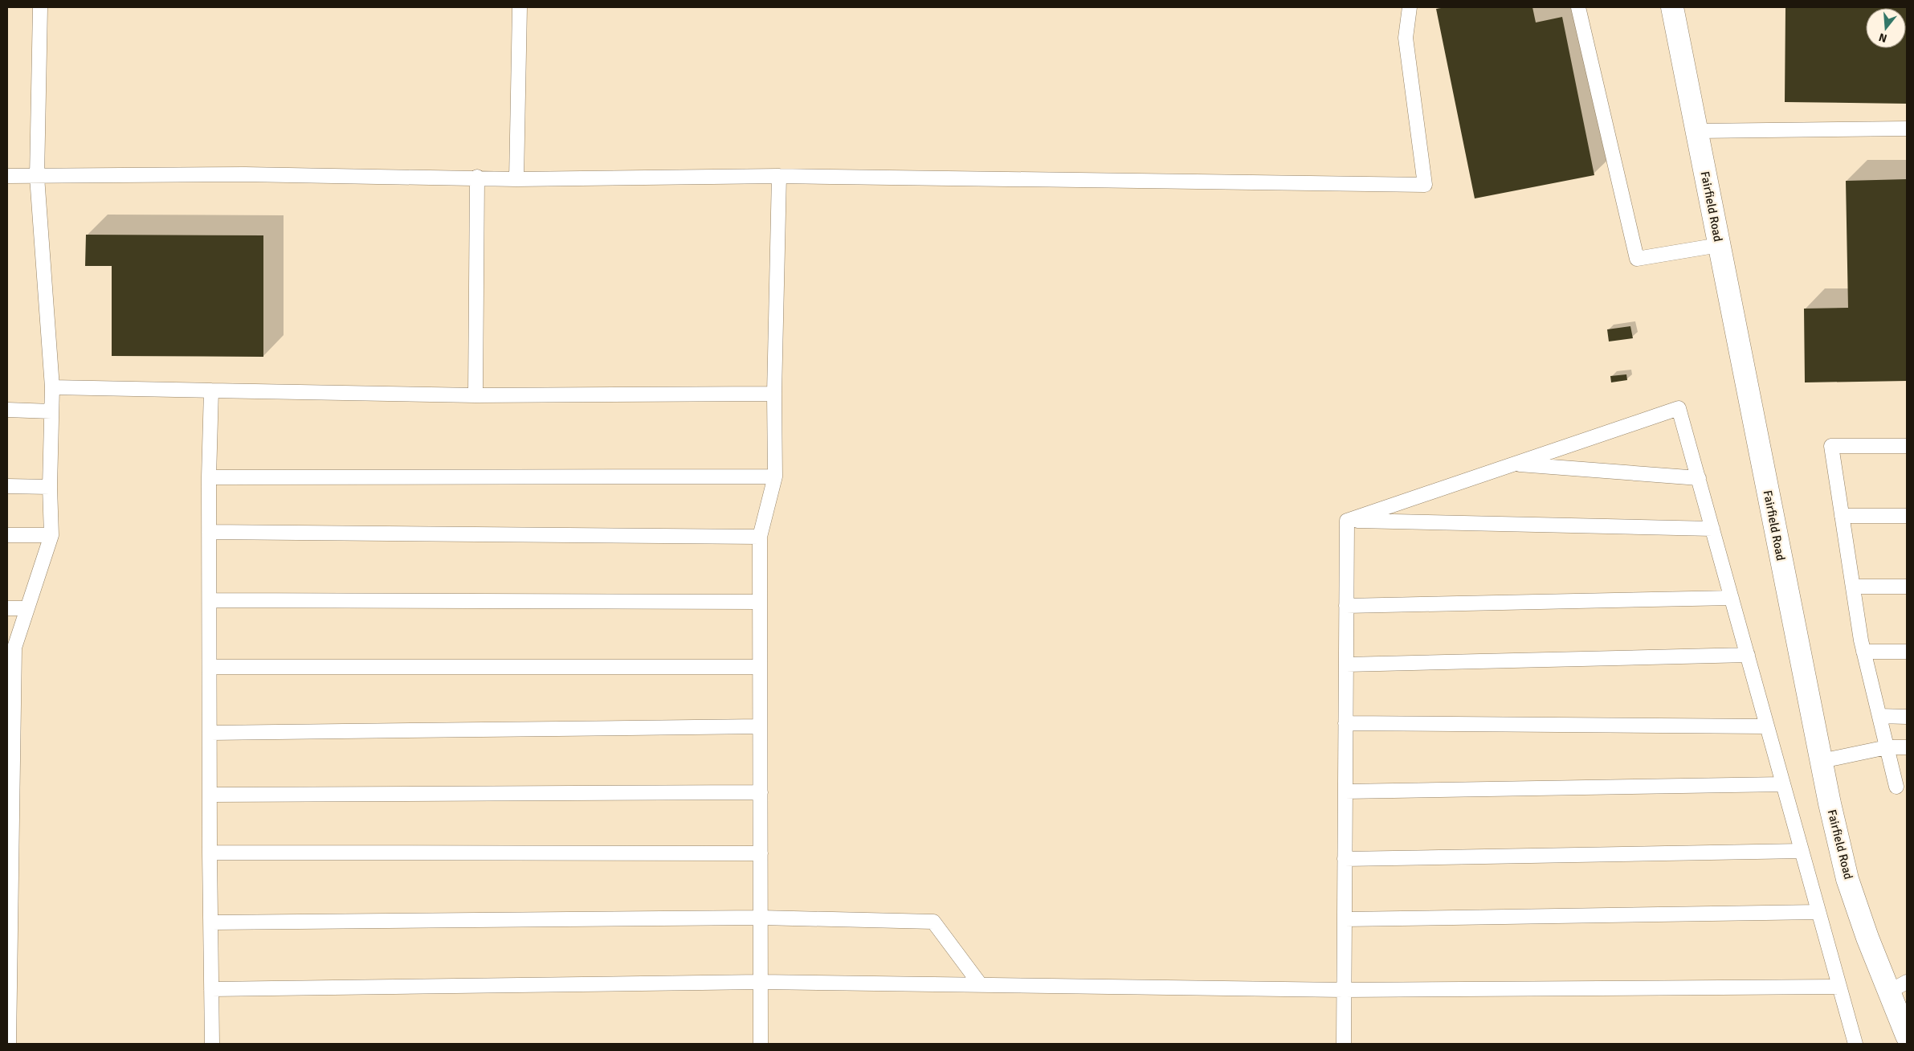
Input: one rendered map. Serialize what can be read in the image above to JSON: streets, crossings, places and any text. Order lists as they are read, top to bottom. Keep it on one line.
{"streets":{"street":["Fairfield Road"]},"north":"bottom"}
